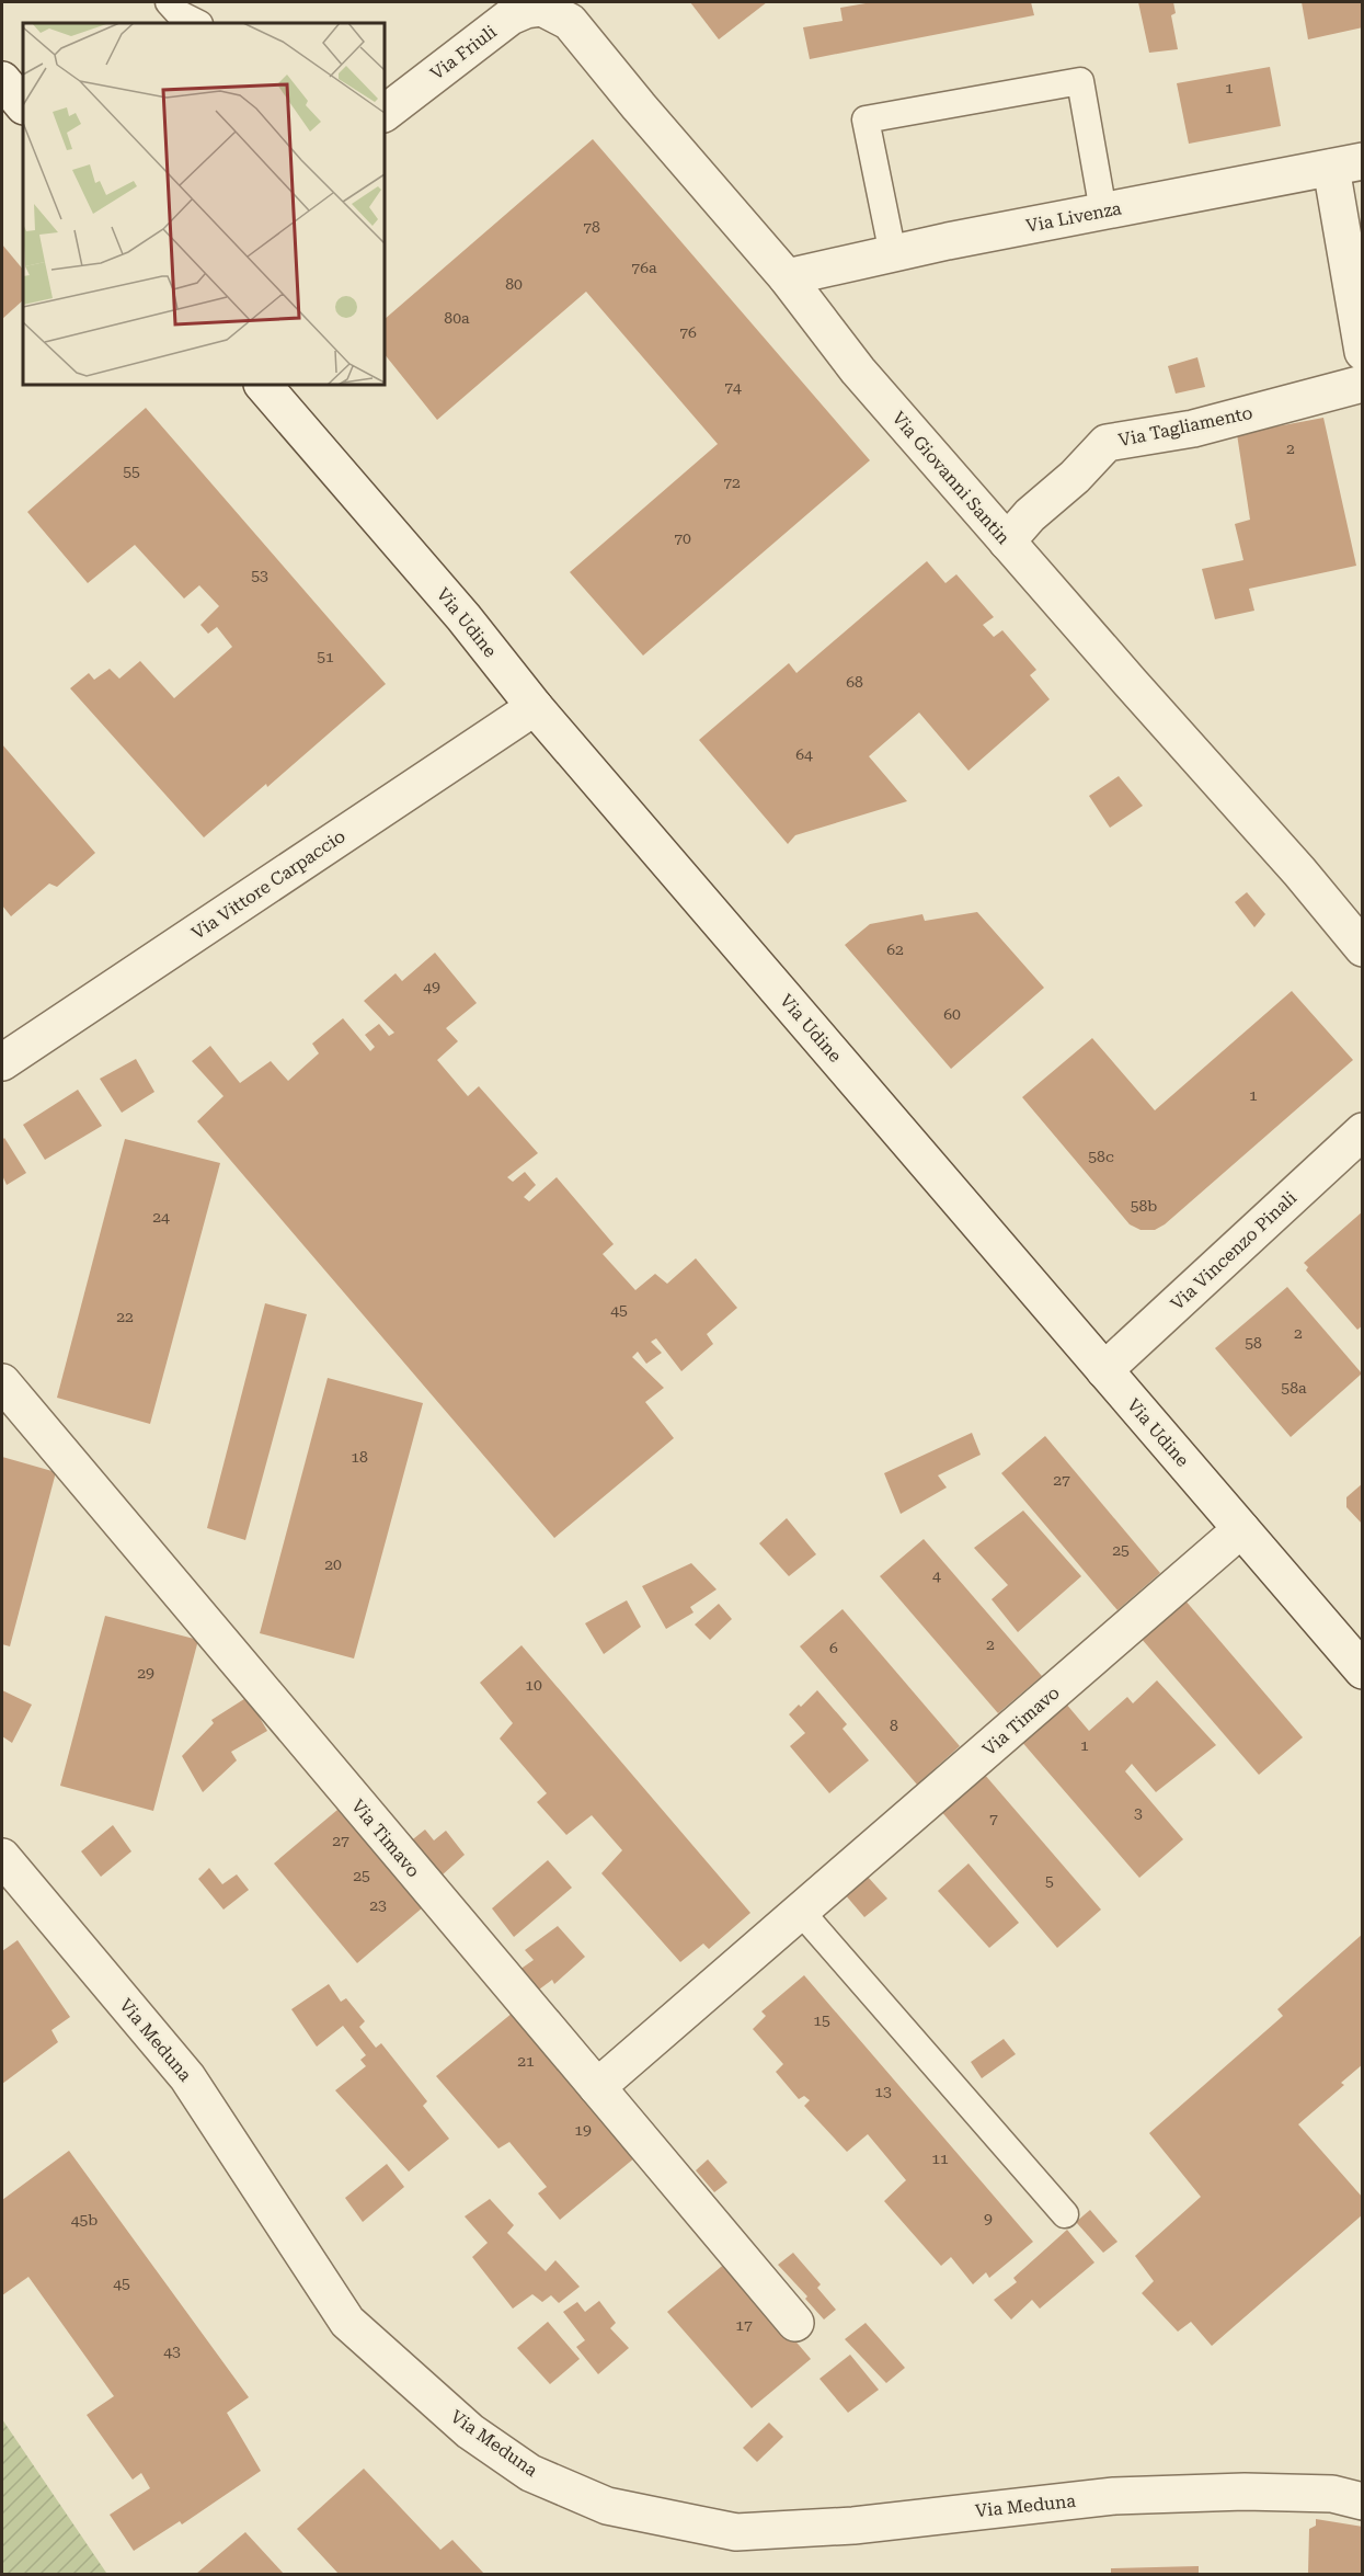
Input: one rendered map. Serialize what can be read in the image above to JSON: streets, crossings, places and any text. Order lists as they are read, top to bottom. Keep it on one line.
{"streets":{"street":["Via Friuli","Via Livenza","Via Tagliamento","Via Giovanni Santin","Via Udine","Via Vittore Carpaccio","Via Vincenzo Pinali","Via Timavo","Via Meduna"]},"crossings":[["Via Friuli","Via Giovanni Santin"],["Via Livenza","Via Giovanni Santin"],["Via Tagliamento","Via Giovanni Santin"],["Via Udine","Via Vittore Carpaccio"],["Via Udine","Via Vincenzo Pinali"],["Via Udine","Via Timavo"]],"house_numbers":["1","78","76a","80","80a","76","74","2","55","72","70","53","51","68","64","62","49","60","1","58c","58b","24","45","22","2","58","58a","18","27","25","20","4","2","6","29","10","8","1","3","7","27","25","5","23","15","21","13","19","11","9","45b","45","17","43"]}
